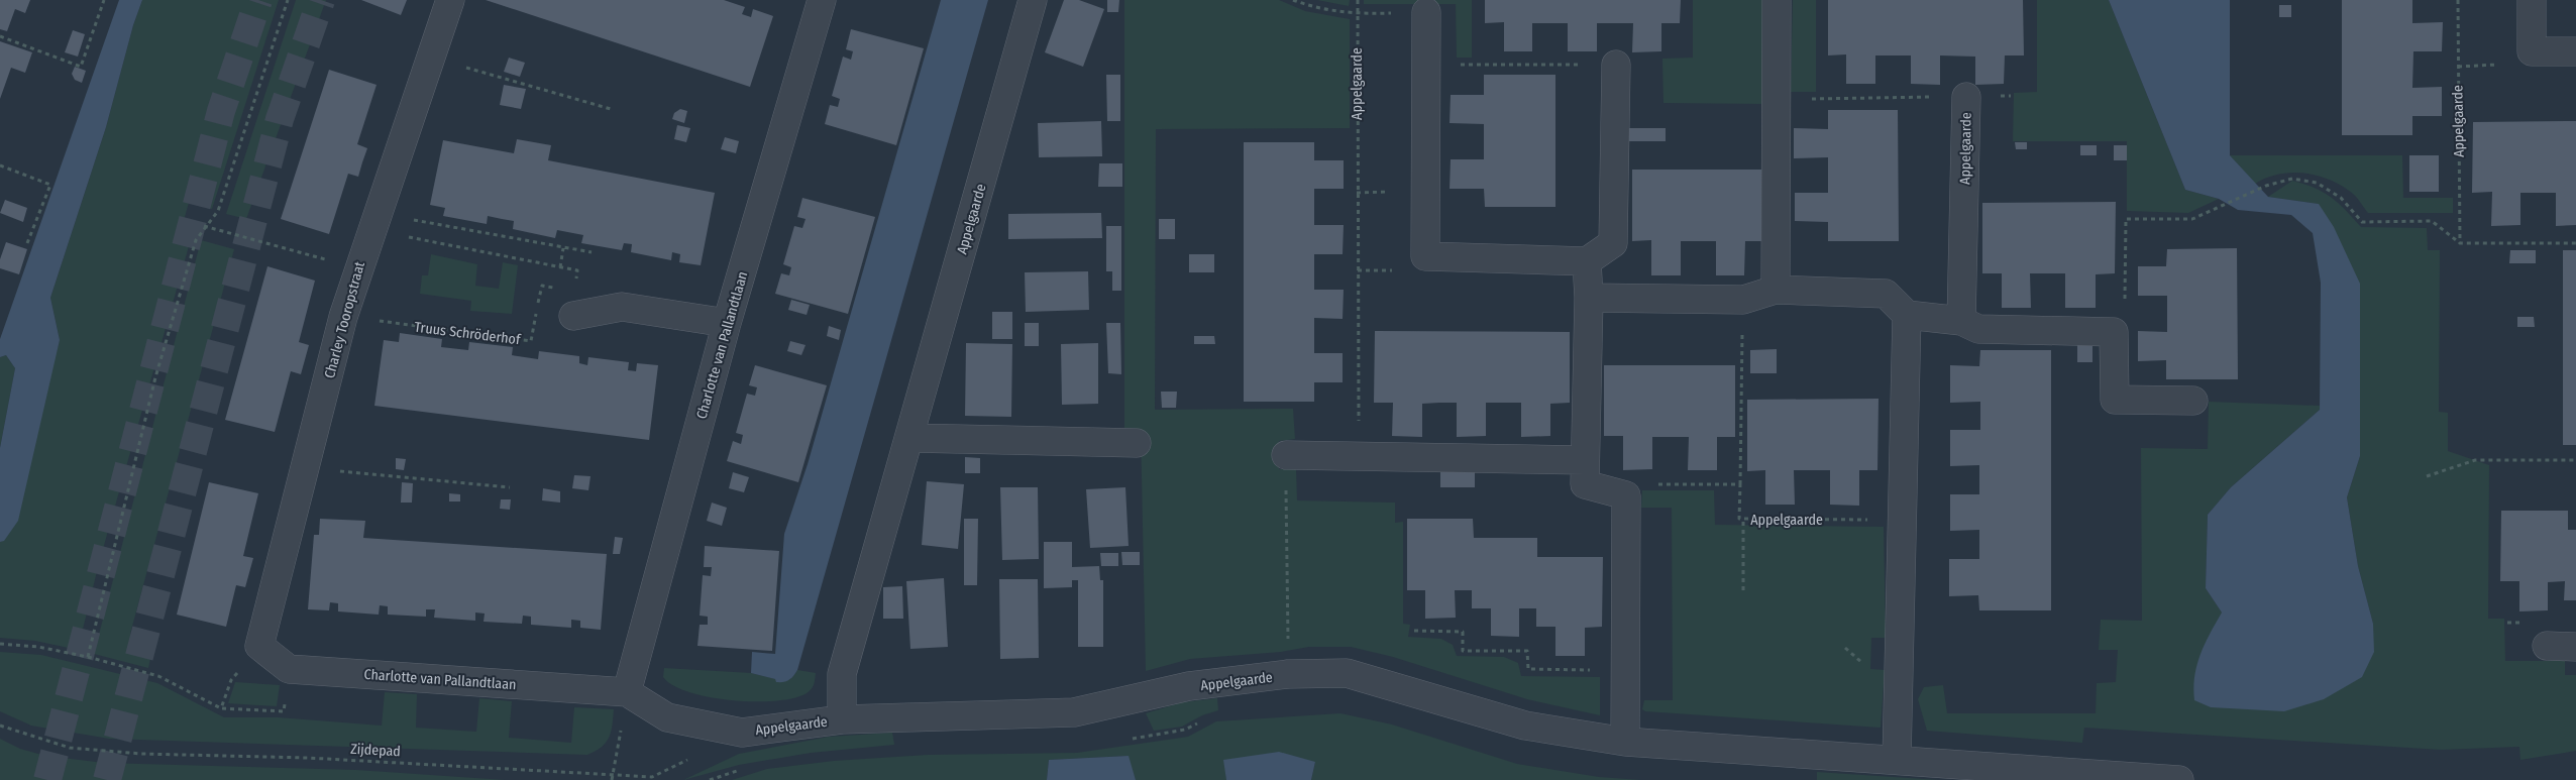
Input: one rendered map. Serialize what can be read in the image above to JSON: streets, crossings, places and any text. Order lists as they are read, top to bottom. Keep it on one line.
{"streets":{"street":["Appelgaarde","Charley Tooropstraat","Charlotte van Pallandtlaan"],"path":["Truus Schröderhof","Zijdepad"]},"crossings":[["Appelgaarde","Charlotte van Pallandtlaan"],["Charley Tooropstraat","Truus Schröderhof"],["Charley Tooropstraat","Charlotte van Pallandtlaan"]]}
